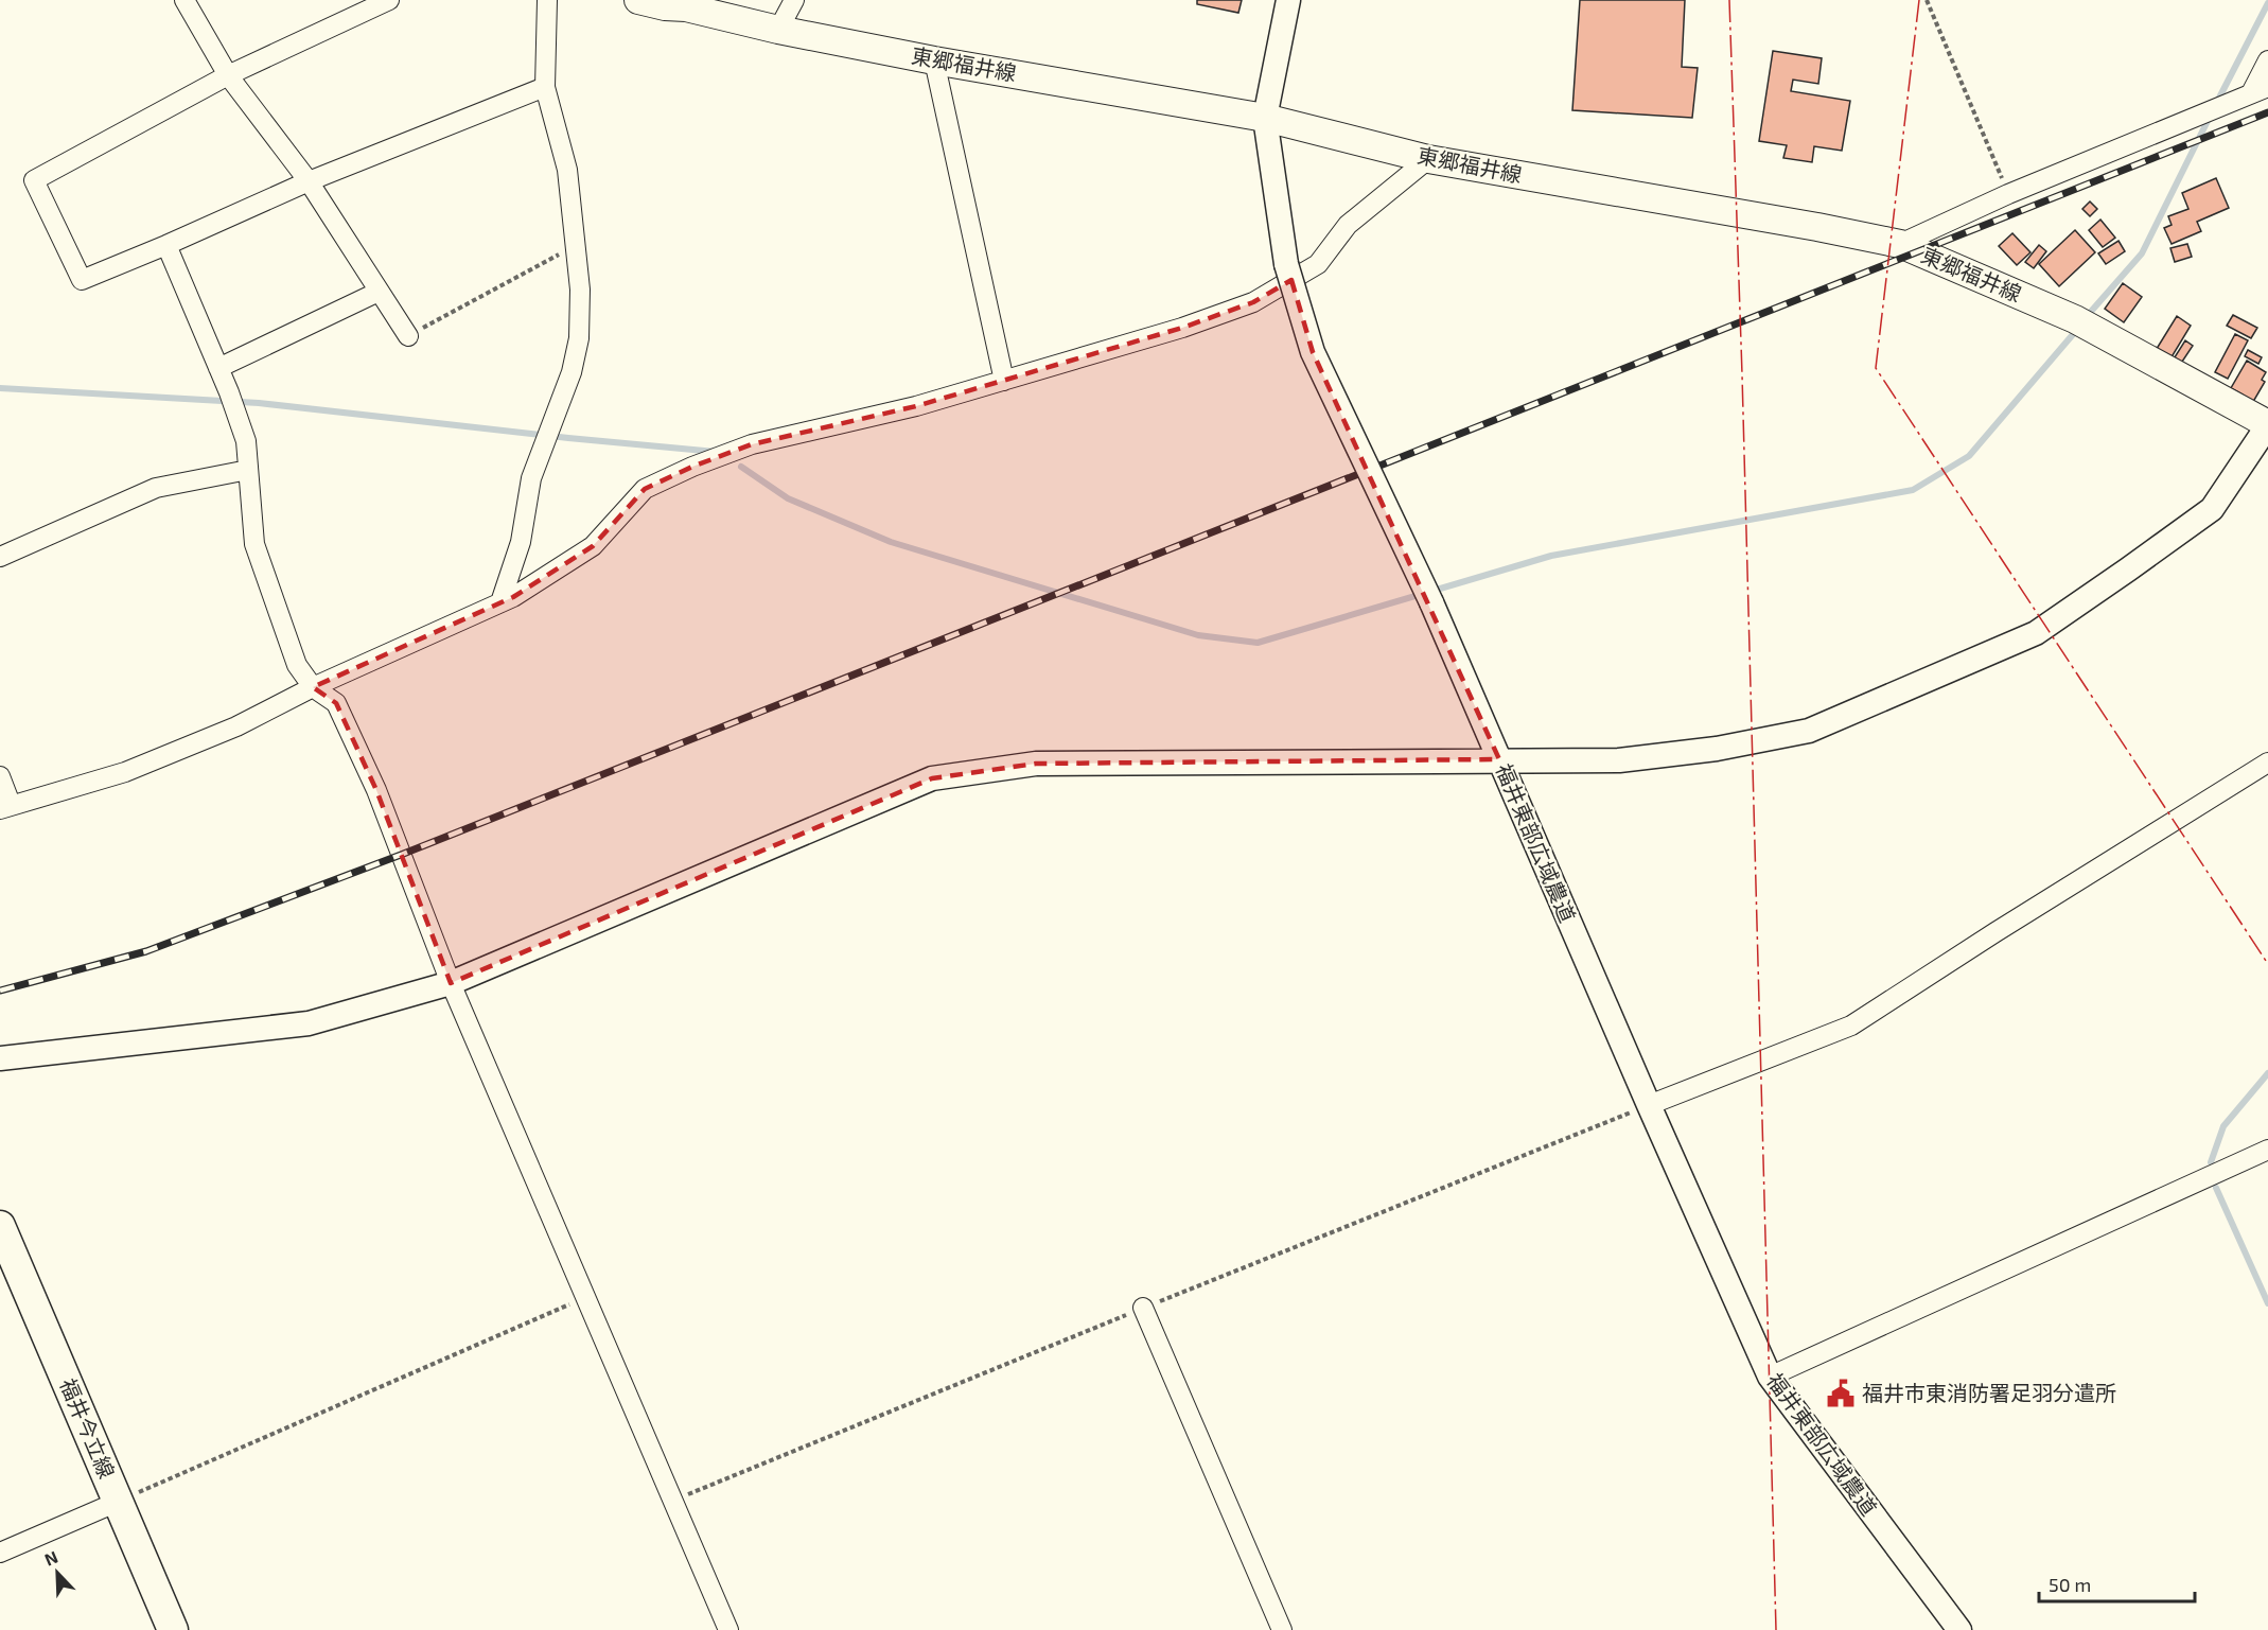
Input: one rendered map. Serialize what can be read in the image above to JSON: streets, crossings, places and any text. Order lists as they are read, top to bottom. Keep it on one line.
{"streets":{"main road":["東郷福井線","福井今立線"],"street":["福井東部広域農道"]},"crossings":[["東郷福井線","福井東部広域農道"]],"places":{"public building":["福井市東消防署足羽分遣所"]},"scale_bar":"50 m","north":"top left"}
